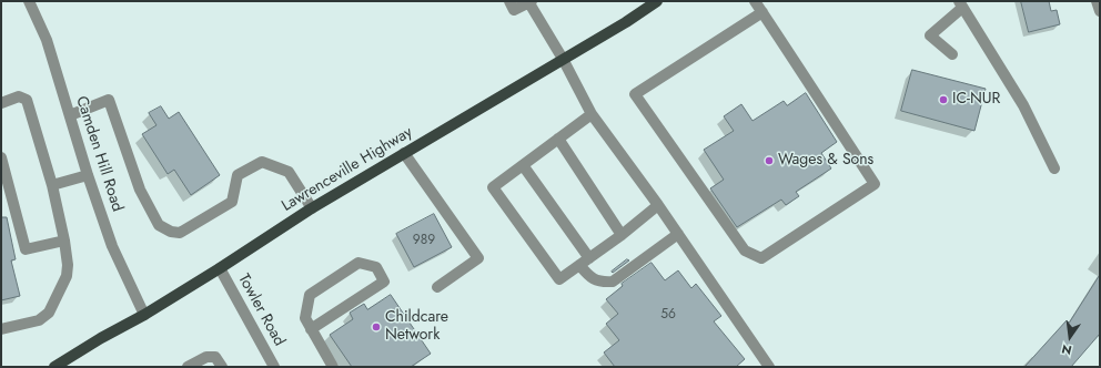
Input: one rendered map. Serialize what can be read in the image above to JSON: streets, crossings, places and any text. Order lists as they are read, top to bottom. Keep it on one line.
{"streets":{"main road":["Lawrenceville Highway"],"street":["Camden Hill Road","Towler Road"]},"crossings":[["Camden Hill Road","Lawrenceville Highway"],["Lawrenceville Highway","Towler Road"]],"places":["IC-NUR","Wages & Sons","Childcare Network"],"house_numbers":["989","56"],"north":"bottom"}
